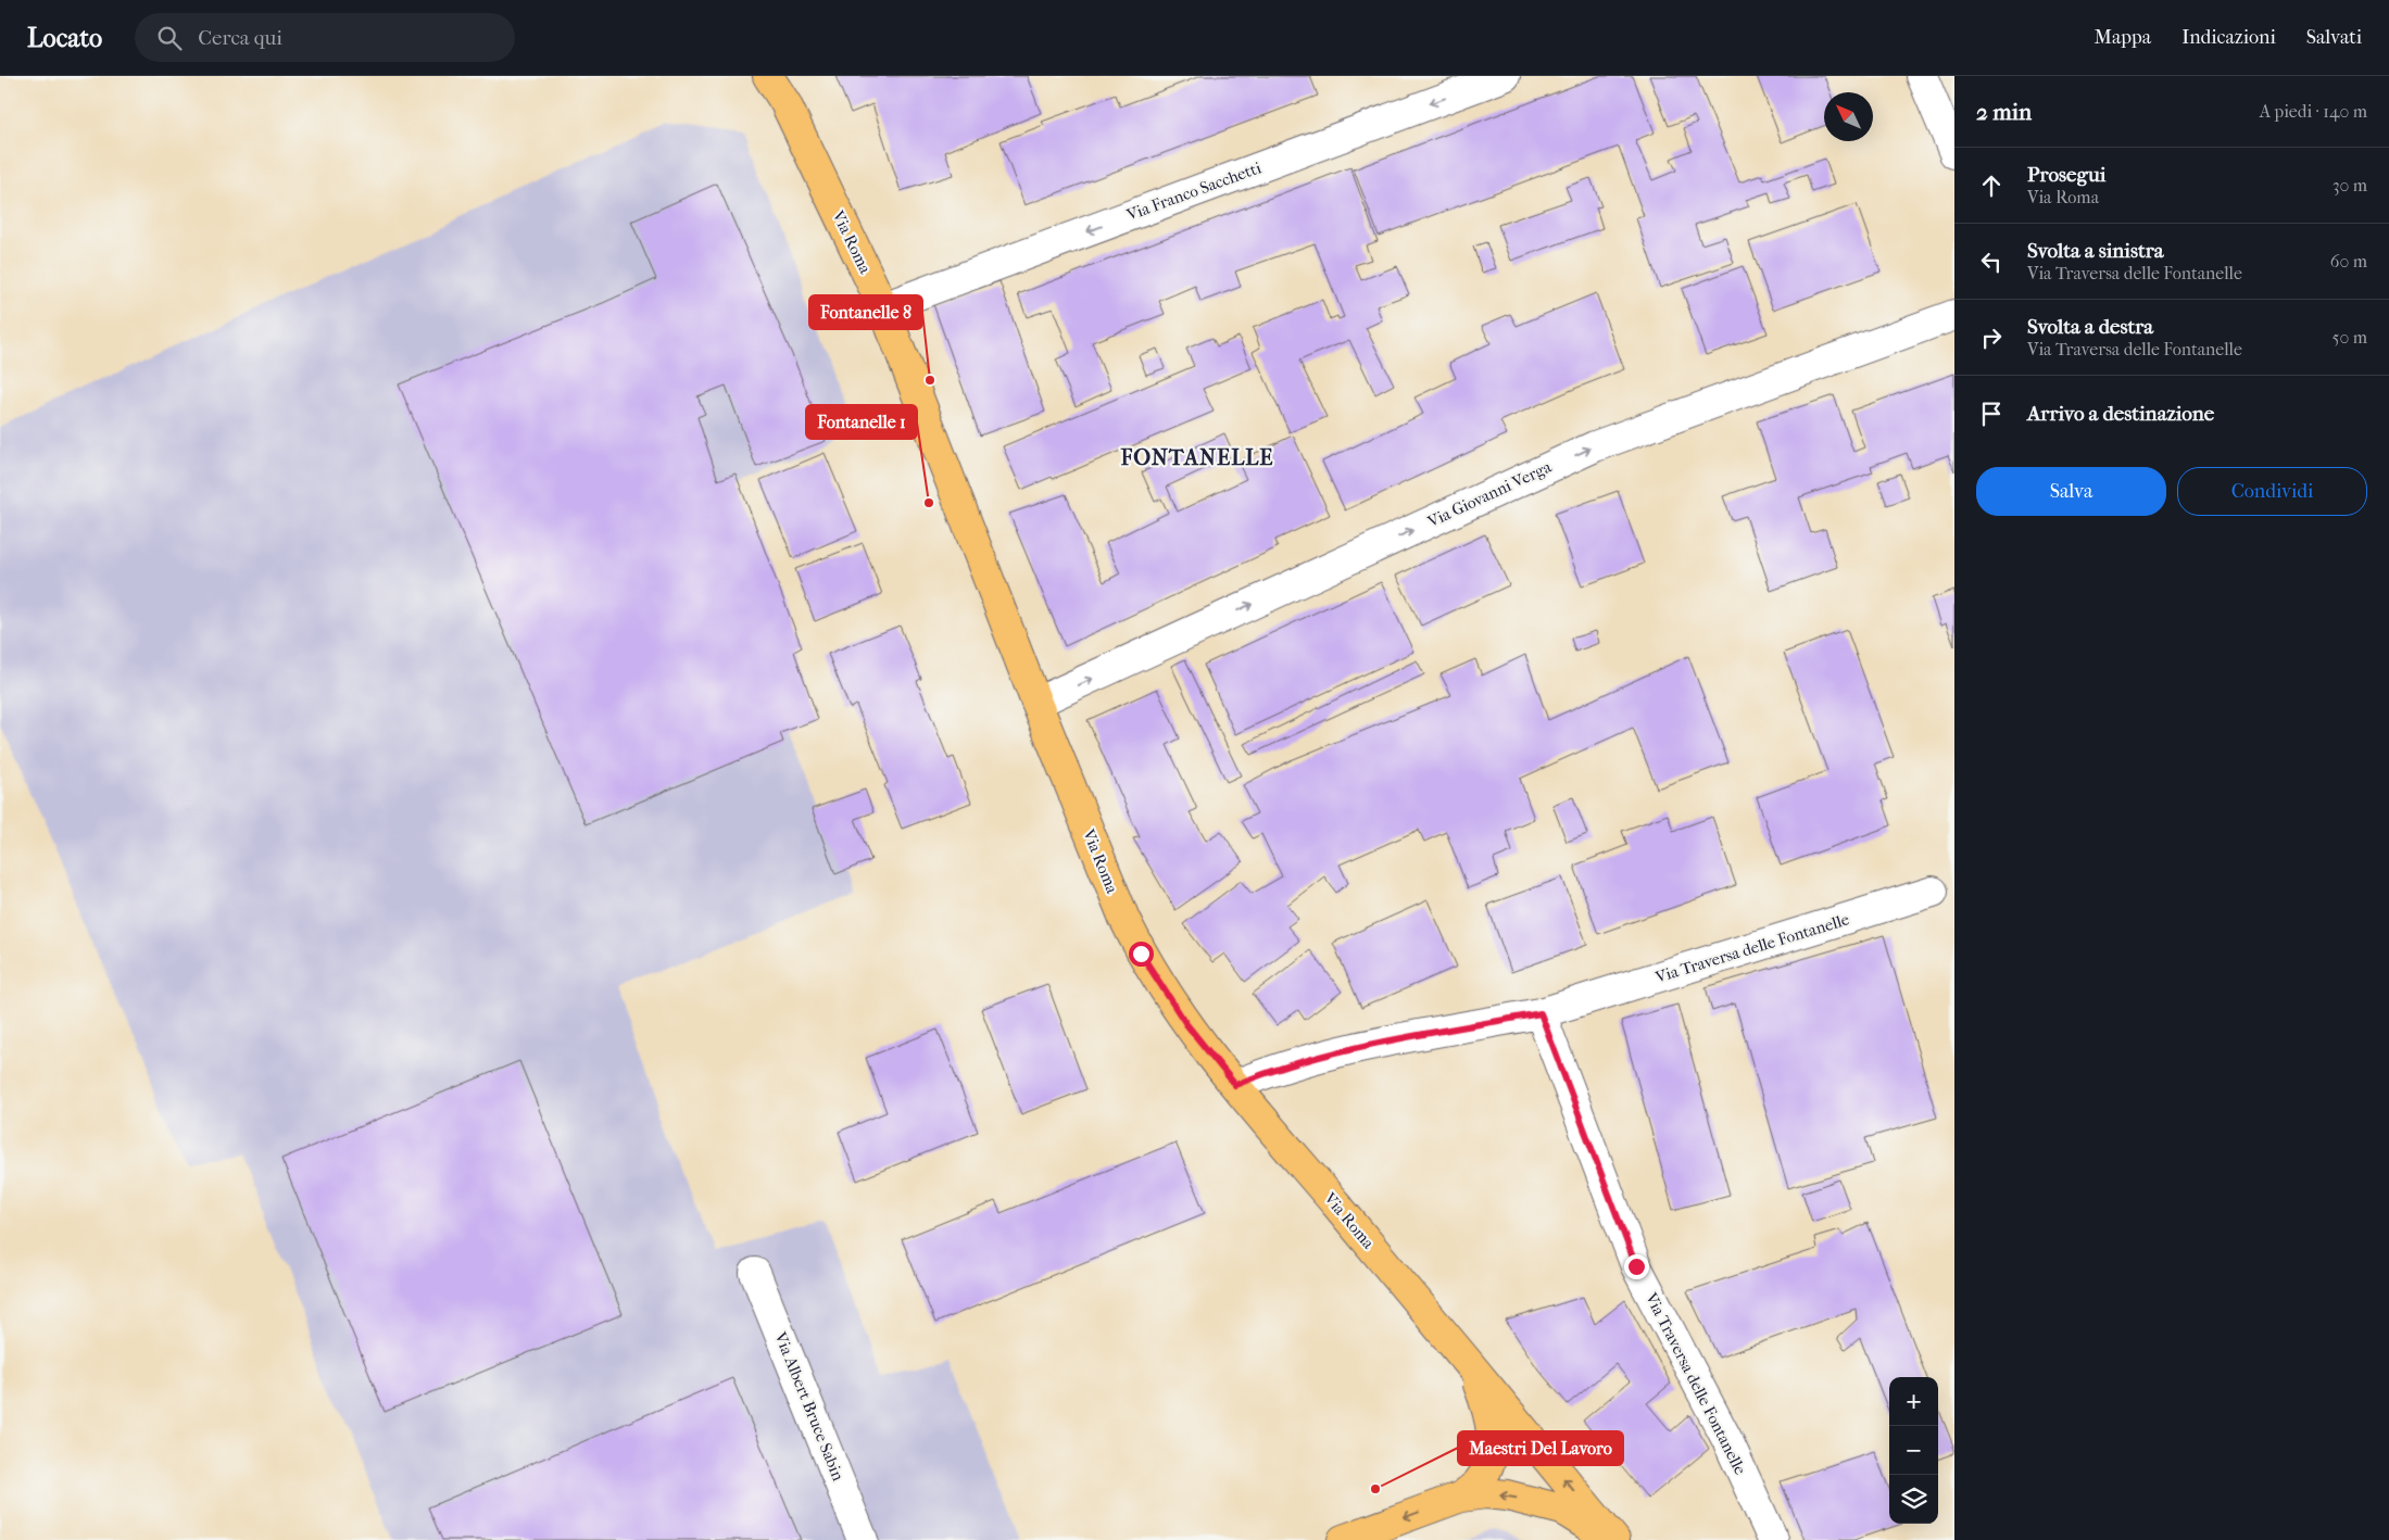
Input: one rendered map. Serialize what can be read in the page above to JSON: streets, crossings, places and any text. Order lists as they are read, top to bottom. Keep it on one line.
{"streets":{"main road":["Via Roma"],"street":["Via Franco Sacchetti","Via Giovanni Verga","Via Traversa delle Fontanelle","Via Albert Bruce Sabin"]},"crossings":[["Via Franco Sacchetti","Via Roma"],["Via Roma","Via Giovanni Verga"],["Via Roma","Via Traversa delle Fontanelle"]],"one_way":["Via Franco Sacchetti","Via Giovanni Verga"],"districts":["FONTANELLE"],"places":["Fontanelle 8","Fontanelle 1","Maestri Del Lavoro"],"north":"top left","page":{"header":"Locato","search":"Cerca qui","nav":["Mappa","Indicazioni","Salvati"],"heading":["2 min","A piedi · 140 m"],"list":[["Prosegui","Via Roma","30 m"],["Svolta a sinistra","Via Traversa delle Fontanelle","60 m"],["Svolta a destra","Via Traversa delle Fontanelle","50 m"],"Arrivo a destinazione"],"buttons":["Salva","Condividi"],"map_buttons":["+","−"]}}
